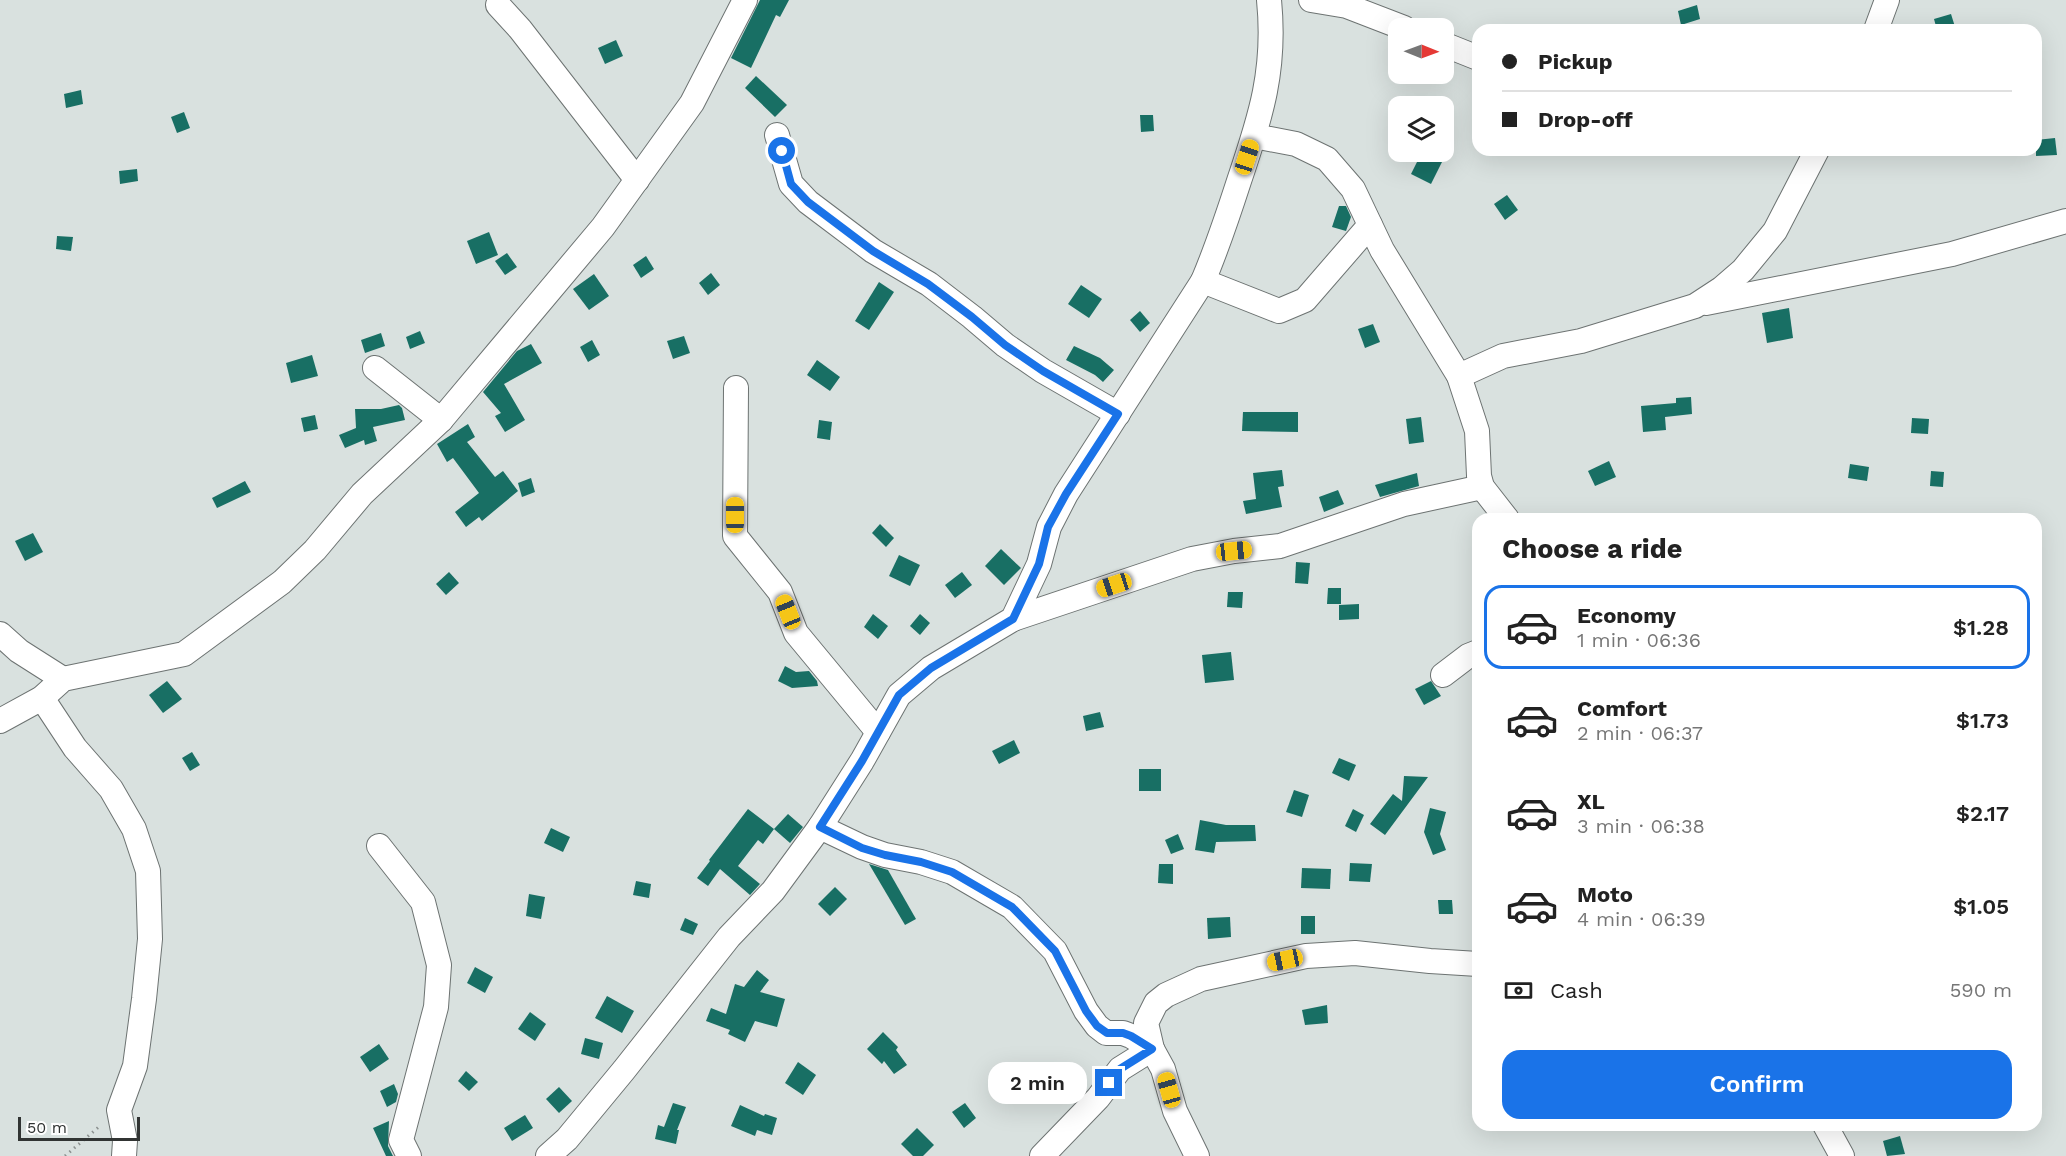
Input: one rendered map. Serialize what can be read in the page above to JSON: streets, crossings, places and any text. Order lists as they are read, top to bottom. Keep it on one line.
{"scale_bar":"50 m","north":"right","page":{"banner":["Pickup","Drop-off"],"heading":"Choose a ride","list":[{"name":"Economy","note":"1 min · 06:36","value":"$1.28"},{"name":"Comfort","note":"2 min · 06:37","value":"$1.73"},{"name":"XL","note":"3 min · 06:38","value":"$2.17"},{"name":"Moto","note":"4 min · 06:39","value":"$1.05"}],"pay":["Cash","590 m"],"buttons":"Confirm","bubble":"2 min","scale":"50 m"}}
